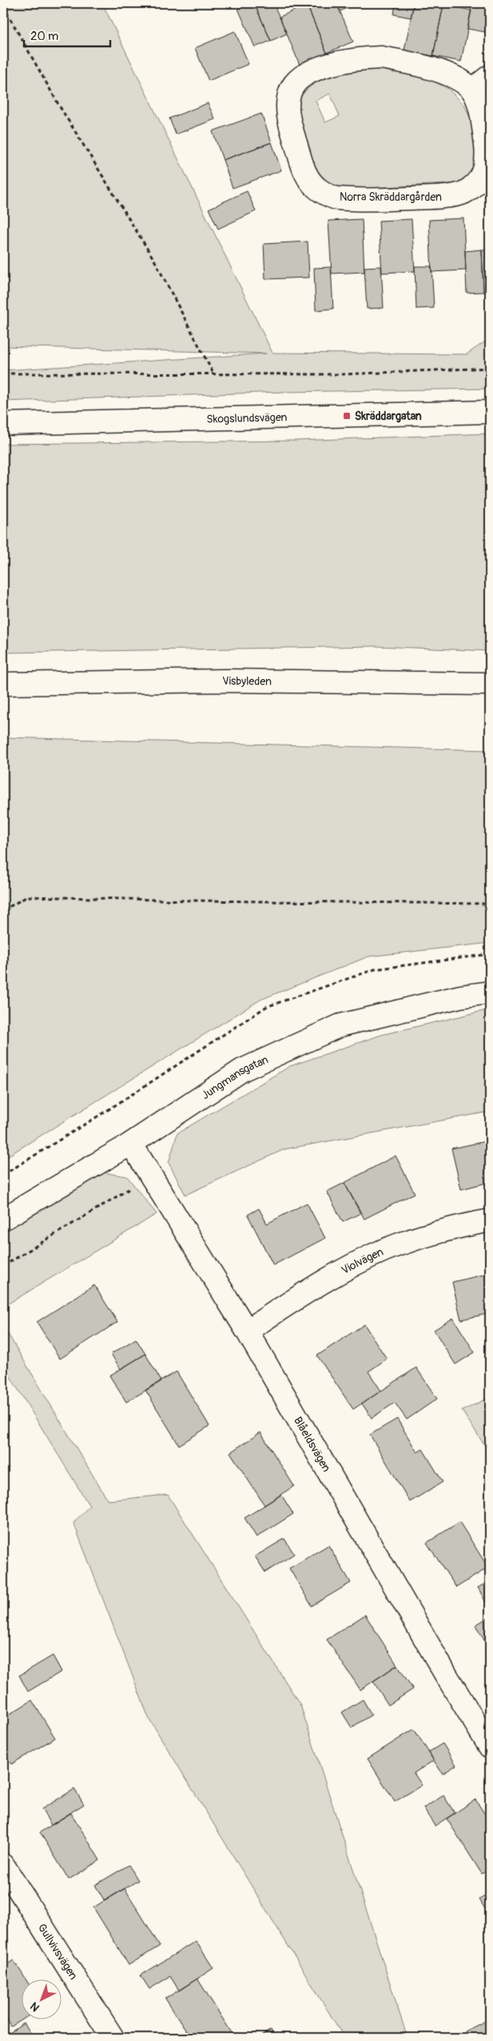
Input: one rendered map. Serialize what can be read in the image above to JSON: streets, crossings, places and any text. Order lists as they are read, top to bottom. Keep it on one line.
{"streets":{"street":["Norra Skräddargården","Skogslundsvägen","Visbyleden","Jungmansgatan","Violvägen","Blåeldsvägen","Gullvivsvägen"]},"crossings":[["Jungmansgatan","Blåeldsvägen"],["Violvägen","Blåeldsvägen"]],"places":{"transit":["Skräddargatan"]},"scale_bar":"20 m","north":"bottom left"}
